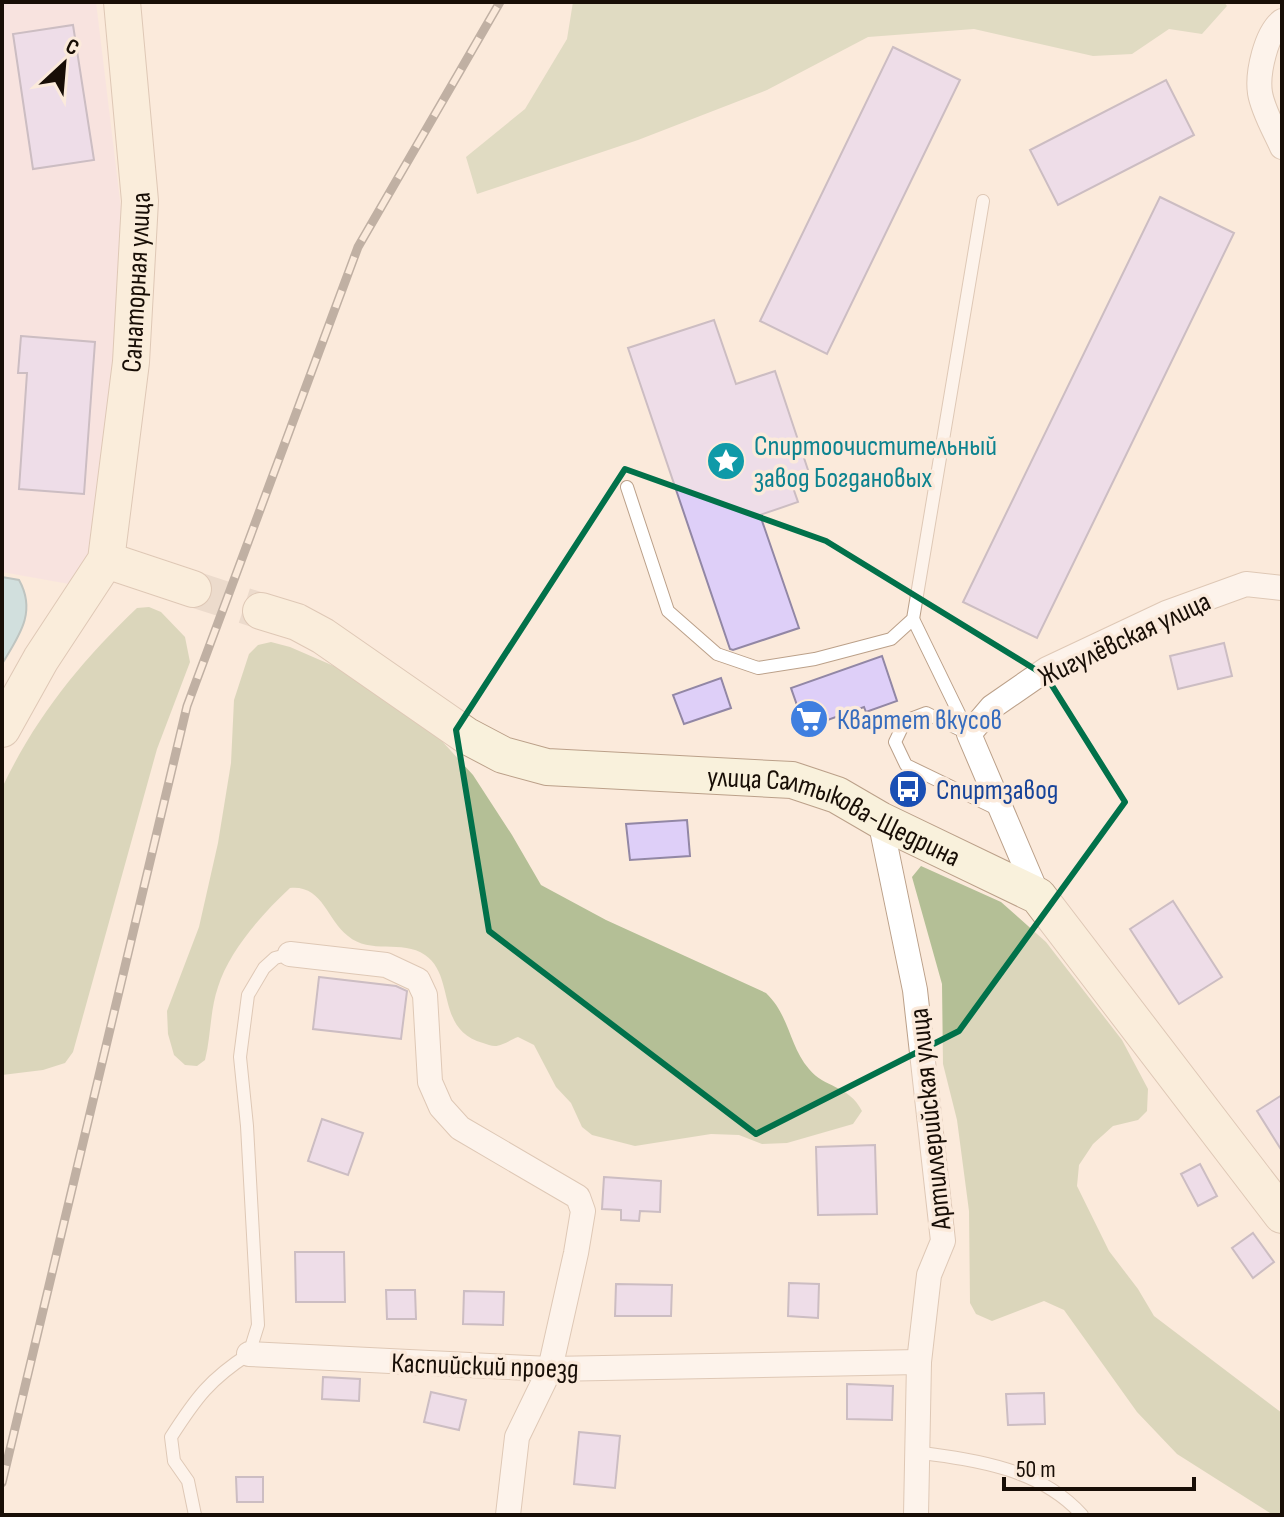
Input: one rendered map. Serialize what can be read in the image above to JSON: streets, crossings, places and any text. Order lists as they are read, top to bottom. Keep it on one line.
{"streets":{"street":["Санаторная улица","Жигулёвская улица","улица Салтыкова-Щедрина","Артиллерийская улица","Каспийский проезд"]},"crossings":[["улица Салтыкова-Щедрина","Артиллерийская улица"],["Артиллерийская улица","Каспийский проезд"]],"places":{"place":["Спиртоочистительный завод Богдановых"],"supermarket":["Квартет вкусов"],"bus stop":["Спиртзавод"]},"scale_bar":"50 m","north":"top right"}
